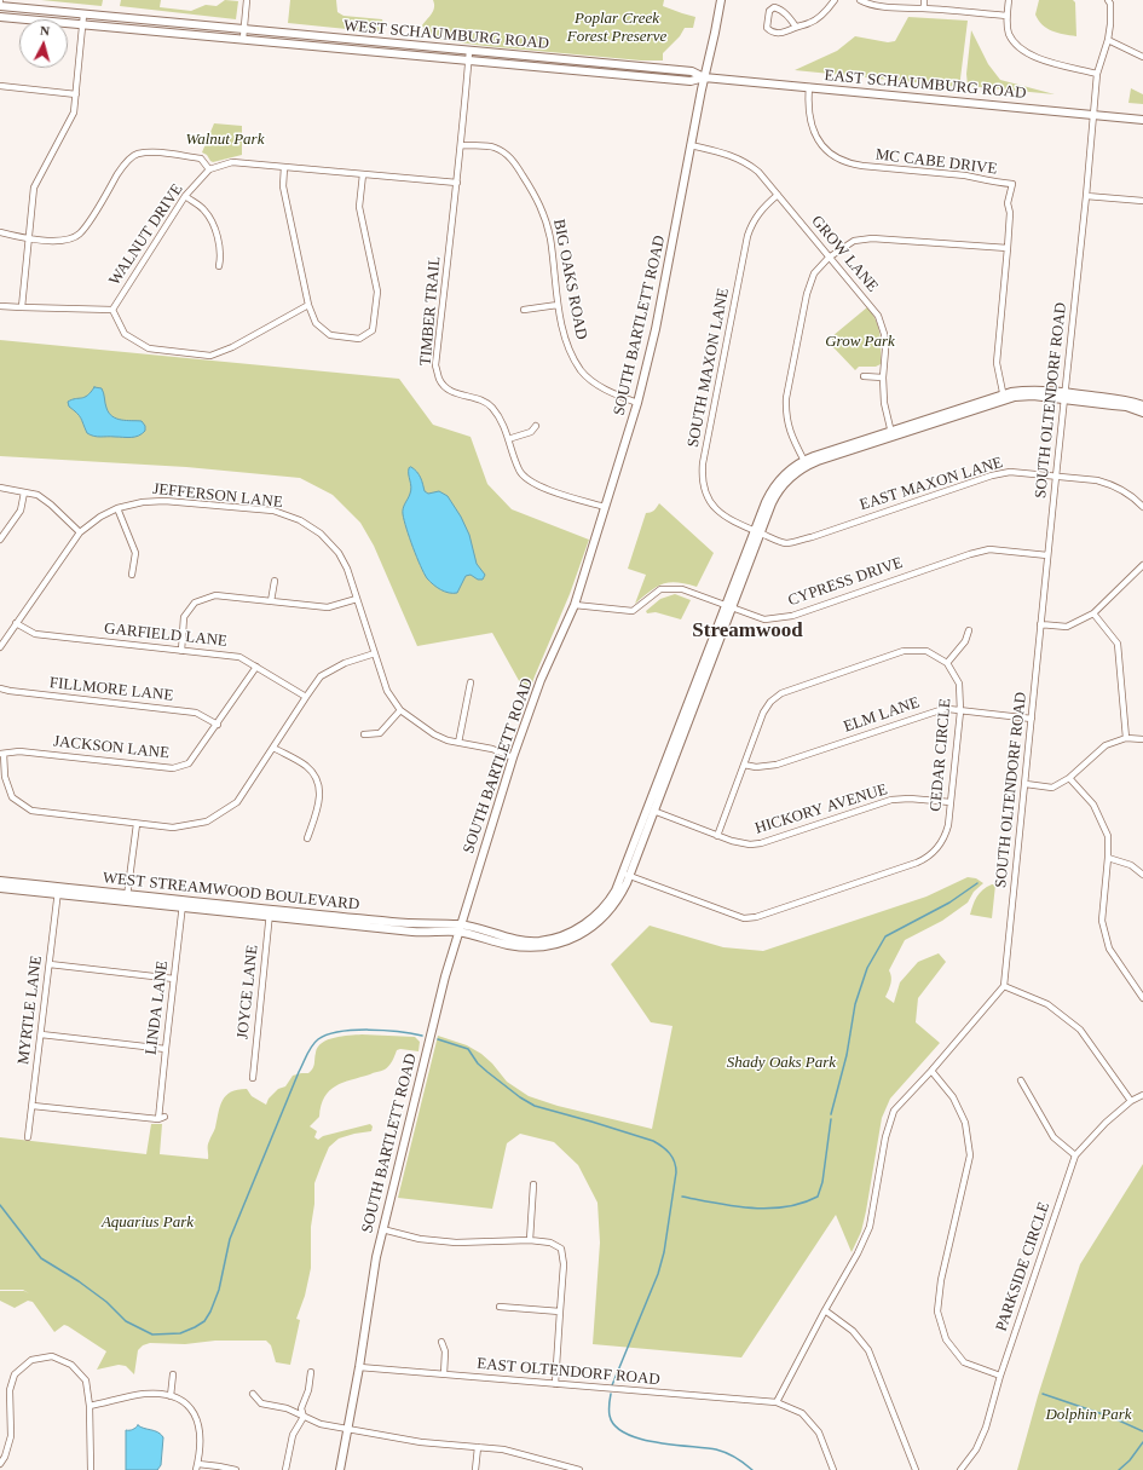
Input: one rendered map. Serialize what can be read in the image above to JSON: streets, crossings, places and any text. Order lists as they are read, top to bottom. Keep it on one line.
{"streets":{"main road":["WEST SCHAUMBURG ROAD","EAST SCHAUMBURG ROAD","SOUTH BARTLETT ROAD","WEST STREAMWOOD BOULEVARD"],"street":["MC CABE DRIVE","WALNUT DRIVE","GROW LANE","BIG OAKS ROAD","TIMBER TRAIL","SOUTH MAXON LANE","SOUTH OLTENDORF ROAD","EAST MAXON LANE","JEFFERSON LANE","CYPRESS DRIVE","GARFIELD LANE","FILLMORE LANE","ELM LANE","JACKSON LANE","CEDAR CIRCLE","HICKORY AVENUE","JOYCE LANE","LINDA LANE","MYRTLE LANE","PARKSIDE CIRCLE","EAST OLTENDORF ROAD"]},"crossings":[["WEST SCHAUMBURG ROAD","EAST SCHAUMBURG ROAD"],["WEST SCHAUMBURG ROAD","TIMBER TRAIL"],["WEST SCHAUMBURG ROAD","SOUTH BARTLETT ROAD"],["EAST SCHAUMBURG ROAD","MC CABE DRIVE"],["EAST SCHAUMBURG ROAD","SOUTH BARTLETT ROAD"],["EAST SCHAUMBURG ROAD","SOUTH OLTENDORF ROAD"],["MC CABE DRIVE","WEST STREAMWOOD BOULEVARD"],["GROW LANE","SOUTH BARTLETT ROAD"],["GROW LANE","SOUTH MAXON LANE"],["GROW LANE","WEST STREAMWOOD BOULEVARD"],["BIG OAKS ROAD","TIMBER TRAIL"],["BIG OAKS ROAD","SOUTH BARTLETT ROAD"],["TIMBER TRAIL","SOUTH BARTLETT ROAD"],["SOUTH BARTLETT ROAD","JEFFERSON LANE"],["SOUTH BARTLETT ROAD","CYPRESS DRIVE"],["SOUTH BARTLETT ROAD","WEST STREAMWOOD BOULEVARD"],["SOUTH BARTLETT ROAD","EAST OLTENDORF ROAD"],["SOUTH MAXON LANE","EAST MAXON LANE"],["SOUTH MAXON LANE","WEST STREAMWOOD BOULEVARD"],["SOUTH OLTENDORF ROAD","EAST MAXON LANE"],["SOUTH OLTENDORF ROAD","CYPRESS DRIVE"],["SOUTH OLTENDORF ROAD","ELM LANE"],["SOUTH OLTENDORF ROAD","WEST STREAMWOOD BOULEVARD"],["EAST MAXON LANE","WEST STREAMWOOD BOULEVARD"],["JEFFERSON LANE","GARFIELD LANE"],["CYPRESS DRIVE","WEST STREAMWOOD BOULEVARD"],["GARFIELD LANE","JACKSON LANE"],["FILLMORE LANE","JACKSON LANE"],["ELM LANE","CEDAR CIRCLE"],["CEDAR CIRCLE","HICKORY AVENUE"],["CEDAR CIRCLE","WEST STREAMWOOD BOULEVARD"],["HICKORY AVENUE","WEST STREAMWOOD BOULEVARD"],["WEST STREAMWOOD BOULEVARD","JOYCE LANE"],["WEST STREAMWOOD BOULEVARD","LINDA LANE"],["WEST STREAMWOOD BOULEVARD","MYRTLE LANE"],["LINDA LANE","MYRTLE LANE"]],"districts":["Streamwood"],"parks":["Poplar Creek Forest Preserve","Walnut Park","Grow Park","Shady Oaks Park","Aquarius Park","Dolphin Park"],"north":"top"}
